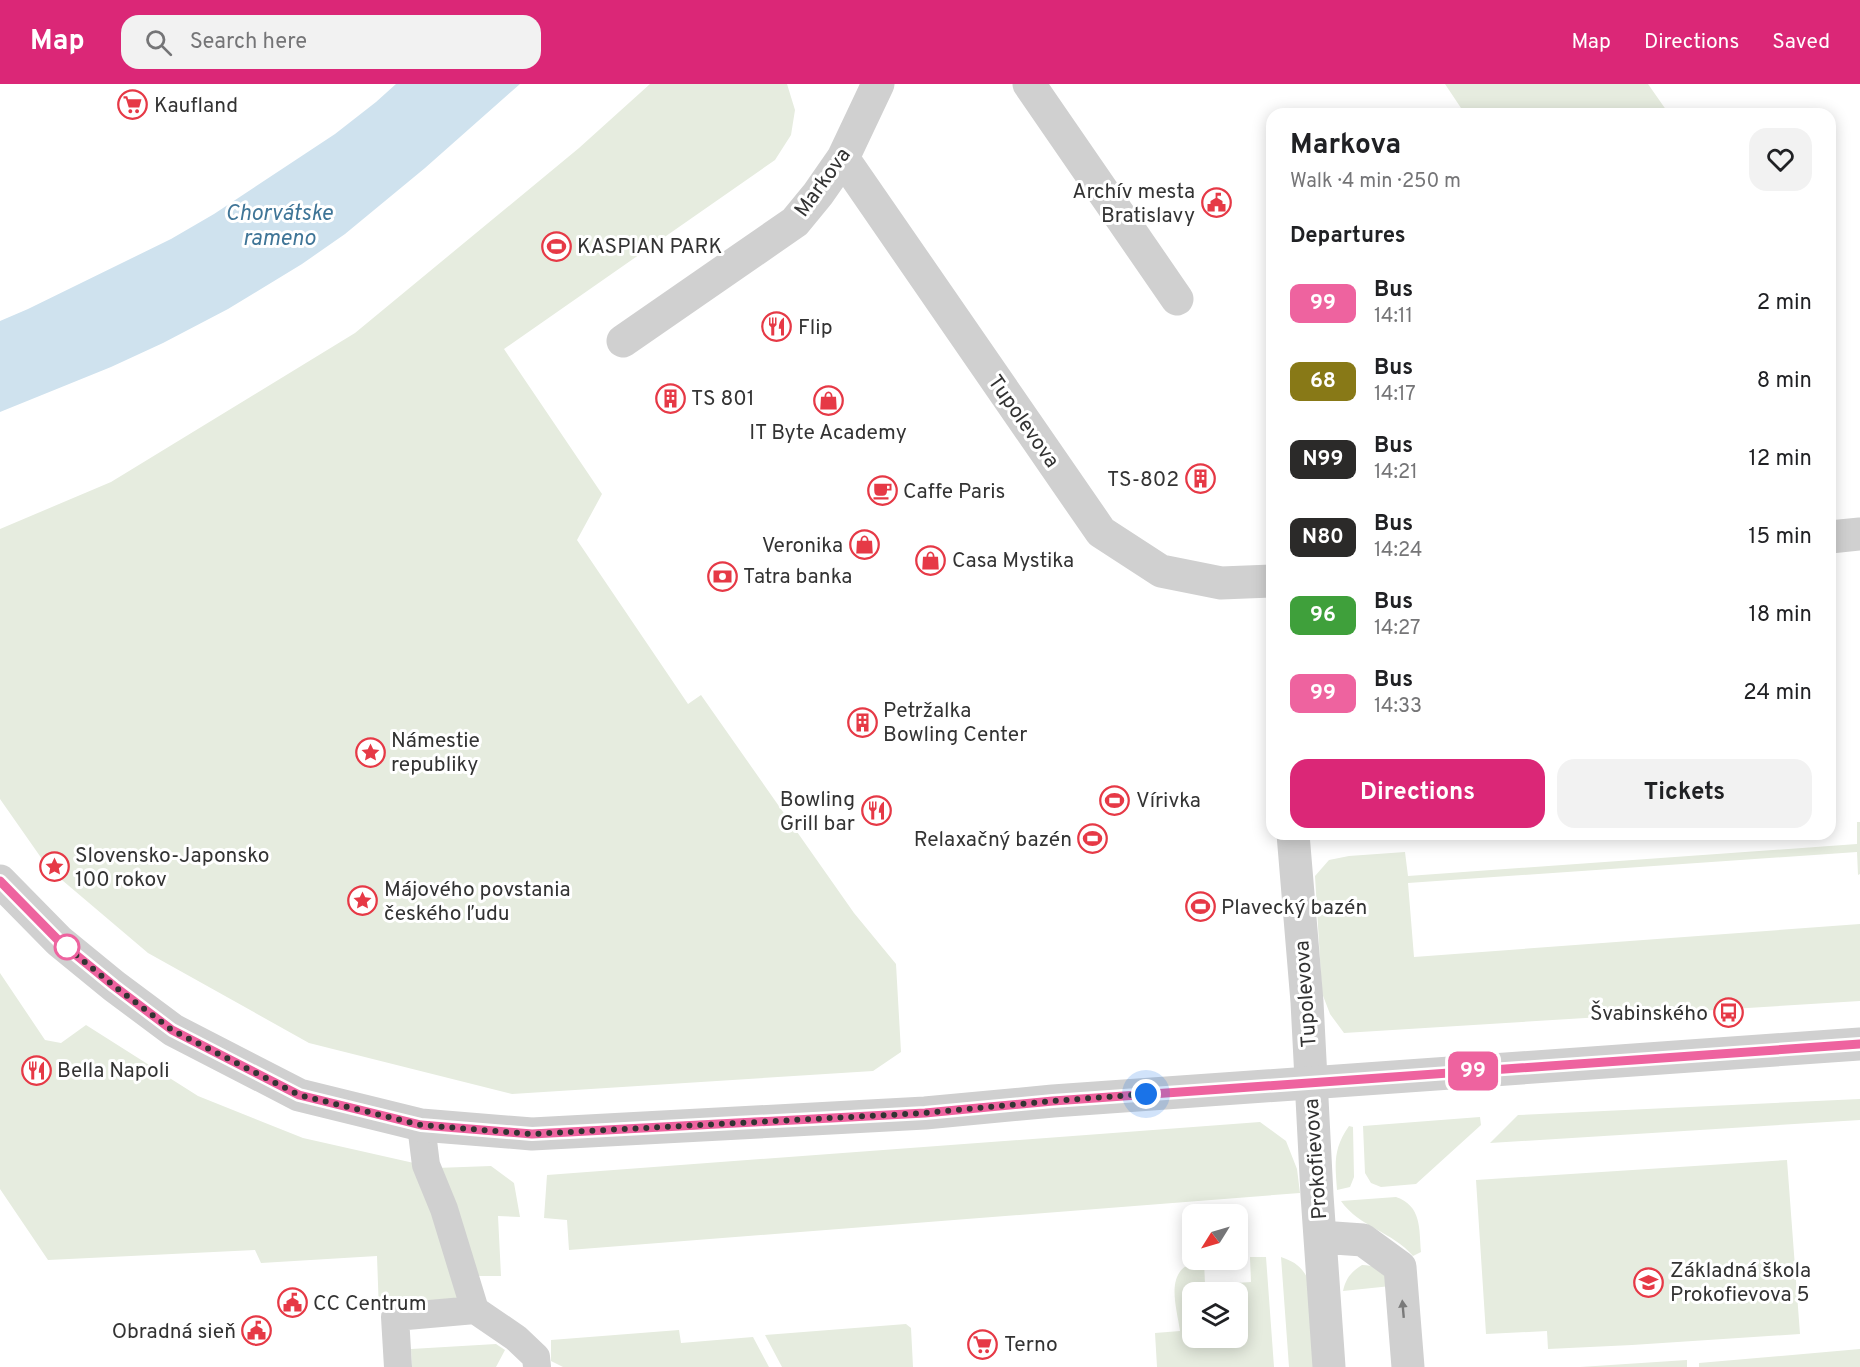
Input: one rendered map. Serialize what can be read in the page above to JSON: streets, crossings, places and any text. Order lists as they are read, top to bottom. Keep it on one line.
{"streets":{"street":["Markova","Tupolevova","Prokofievova"]},"crossings":[["Markova","Tupolevova"],["Tupolevova","Prokofievova"]],"water":["Chorvátske rameno"],"places":{"supermarket":["Kaufland","Terno"],"public building":["Archív mesta Bratislavy","CC Centrum","Obradná sieň"],"sports":["KASPIAN PARK","Vírivka","Relaxačný bazén","Plavecký bazén"],"restaurant":["Flip","Bowling Grill bar","Bella Napoli"],"building":["TS 801","TS-802","Petržalka Bowling Center"],"shop":["IT Byte Academy","Veronika","Casa Mystika"],"cafe":["Caffe Paris"],"bank":["Tatra banka"],"place":["Námestie republiky","Slovensko-Japonsko 100 rokov","Májového povstania českého ľudu"],"bus stop":["Švabinského"],"school or university":["Základná škola Prokofievova 5"]},"lines":["bus line 99"],"north":"bottom left","page":{"header":"Map","search":"Search here","nav":["Map","Directions","Saved"],"on_map":"99","heading":[["Markova","Walk · 4 min · 250 m"],"Departures"],"list":[{"mark":"99","name":"Bus","note":"14:11","value":"2 min"},{"mark":"68","name":"Bus","note":"14:17","value":"8 min"},{"mark":"N99","name":"Bus","note":"14:21","value":"12 min"},{"mark":"N80","name":"Bus","note":"14:24","value":"15 min"},{"mark":"96","name":"Bus","note":"14:27","value":"18 min"},{"mark":"99","name":"Bus","note":"14:33","value":"24 min"}],"buttons":["Directions","Tickets"]}}
